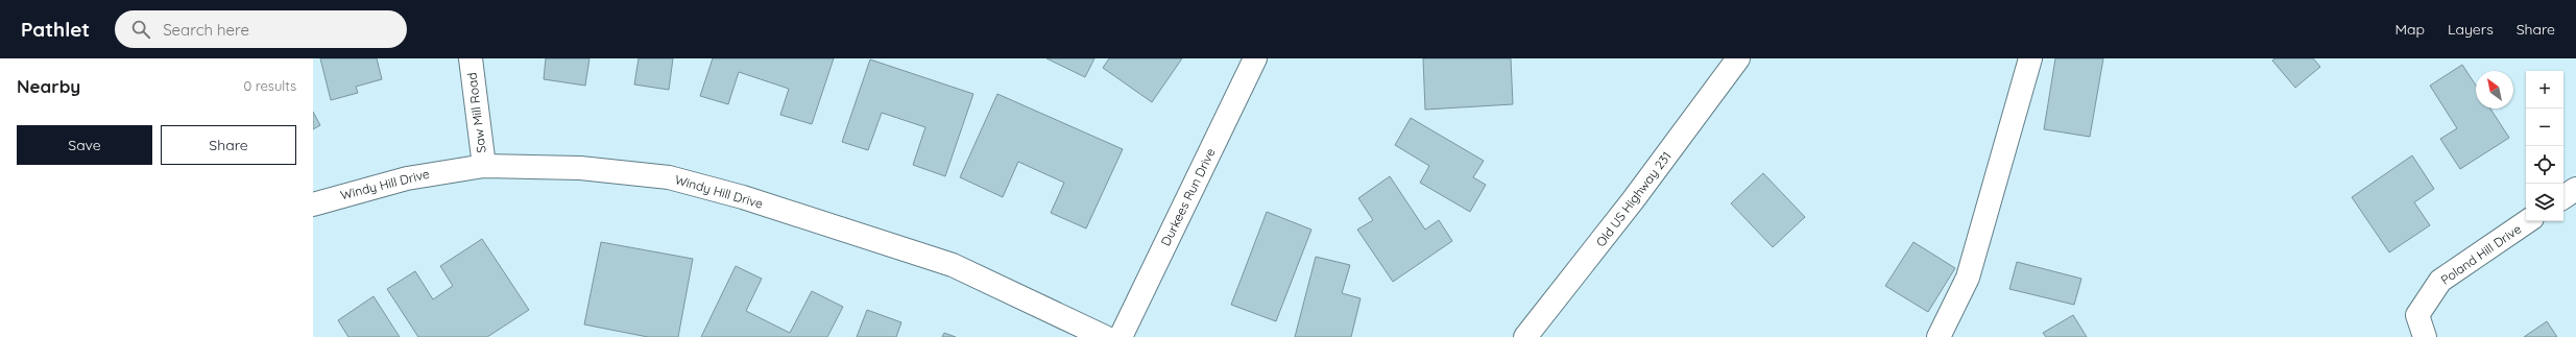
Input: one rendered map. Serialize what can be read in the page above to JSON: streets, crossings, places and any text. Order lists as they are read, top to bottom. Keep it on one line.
{"streets":{"street":["Saw Mill Road","Windy Hill Drive","Durkees Run Drive","Old US Highway 231","Poland Hill Drive"]},"crossings":[["Saw Mill Road","Windy Hill Drive"]],"north":"top left","page":{"header":"Pathlet","search":"Search here","nav":["Map","Layers","Share"],"heading":["Nearby","0 results"],"map_buttons":["+","−"],"buttons":["Save","Share"]}}
